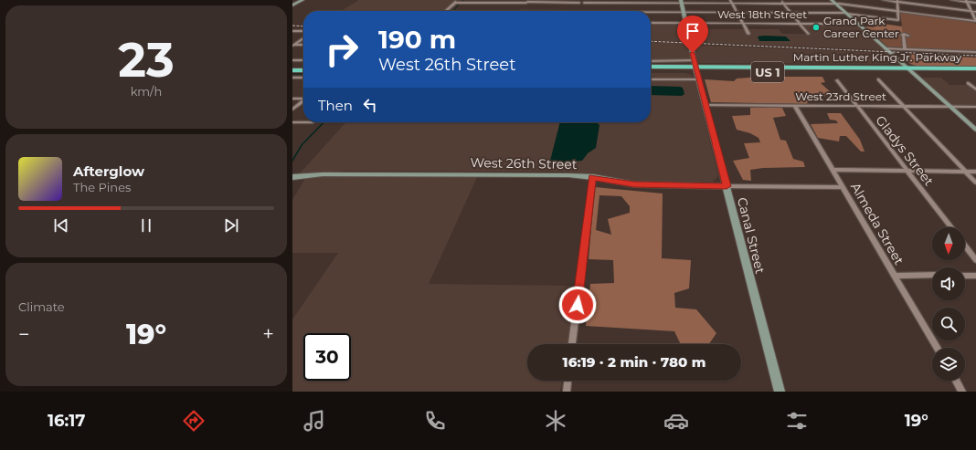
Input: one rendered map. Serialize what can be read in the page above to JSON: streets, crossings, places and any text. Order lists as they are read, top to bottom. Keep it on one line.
{"streets":{"highway":["Martin Luther King Jr. Parkway","US 1"],"street":["West 18th Street","West 23rd Street","Gladys Street","West 26th Street","Almeda Street","Canal Street"]},"crossings":[["West 18th Street","Canal Street"],["Martin Luther King Jr. Parkway","Canal Street"],["West 23rd Street","Gladys Street"],["West 23rd Street","Almeda Street"],["West 23rd Street","Canal Street"],["West 26th Street","Almeda Street"],["West 26th Street","Canal Street"]],"places":["Grand Park Career Center"],"north":"bottom","page":{"tile":[["23","km/h"],"Climate"],"turn":["190 m","West 26th Street"],"then":"Then","song":["Afterglow","The Pines"],"heat":["−","19°","+"],"limit":"30","trip":"16:19 · 2 min · 780 m","tabs":["16:17","19°"]}}
